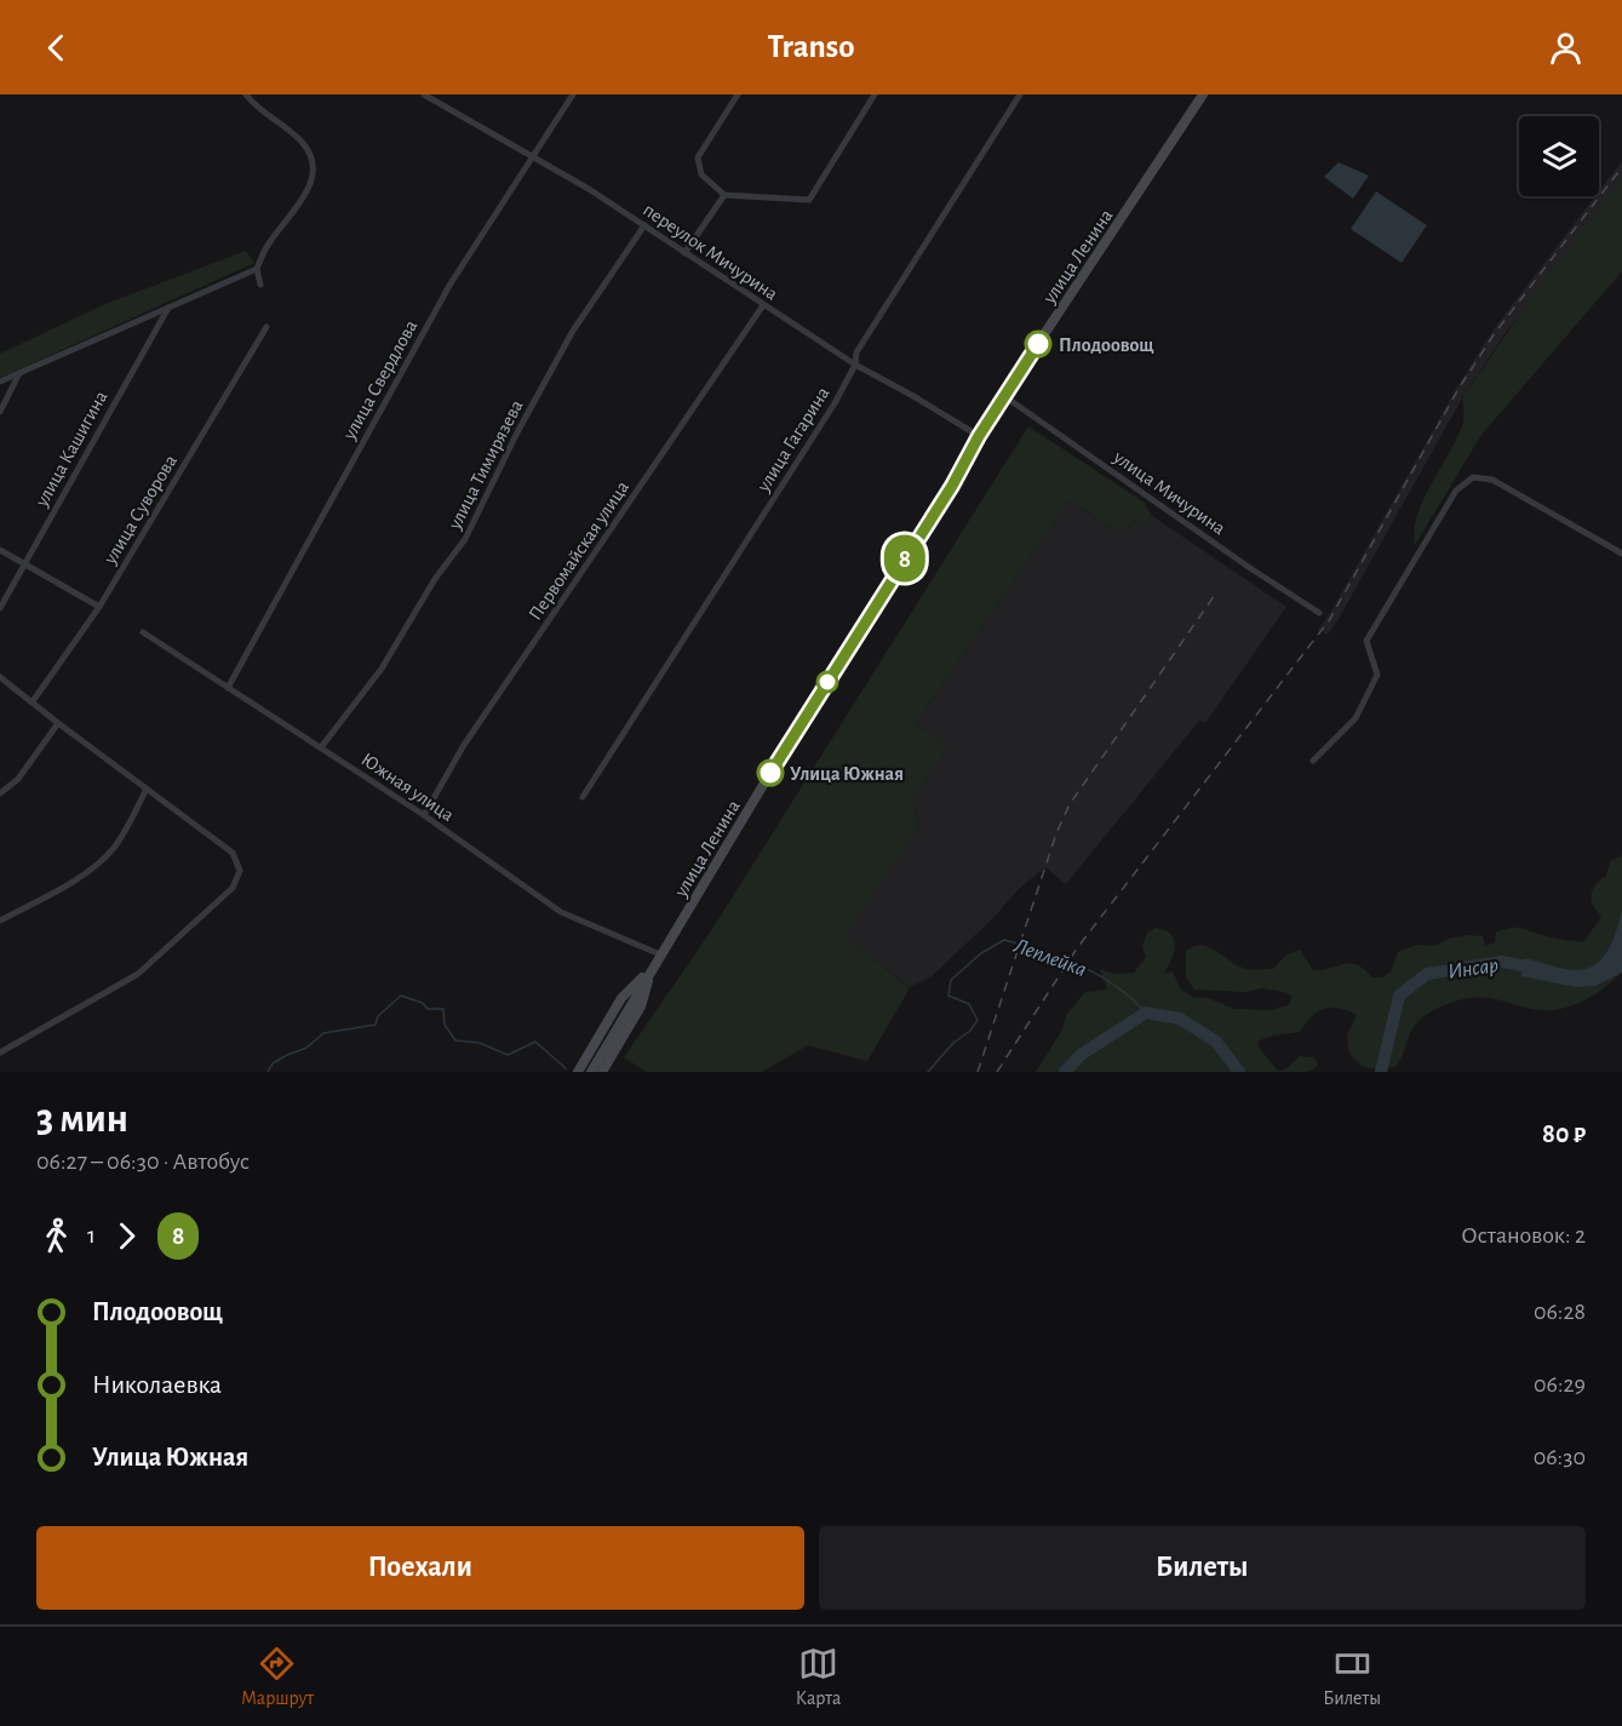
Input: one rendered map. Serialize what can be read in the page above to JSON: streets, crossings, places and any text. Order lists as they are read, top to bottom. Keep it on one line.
{"streets":{"main road":["улица Ленина"],"street":["переулок Мичурина","улица Свердлова","улица Гагарина","улица Кашигина","улица Тимирязева","улица Мичурина","улица Суворова","Первомайская улица","Южная улица"]},"crossings":[["переулок Мичурина","улица Ленина"],["переулок Мичурина","улица Свердлова"],["переулок Мичурина","улица Гагарина"],["переулок Мичурина","улица Тимирязева"],["переулок Мичурина","Первомайская улица"],["улица Ленина","улица Мичурина"],["улица Ленина","Южная улица"],["улица Свердлова","Южная улица"],["улица Тимирязева","Южная улица"],["Первомайская улица","Южная улица"]],"water":["Леплейка","Инсар"],"places":["Плодоовощ","Улица Южная"],"lines":["bus line 8"],"page":{"header":"Transo","on_map":"8","heading":["3 мин","06:27 – 06:30 · Автобус","80 ₽"],"legs":["1","8","Остановок: 2"],"list":[{"name":"Плодоовощ","value":"06:28"},{"name":"Николаевка","value":"06:29"},{"name":"Улица Южная","value":"06:30"}],"buttons":["Поехали","Билеты"],"tabs":["Маршрут","Карта","Билеты"]}}
